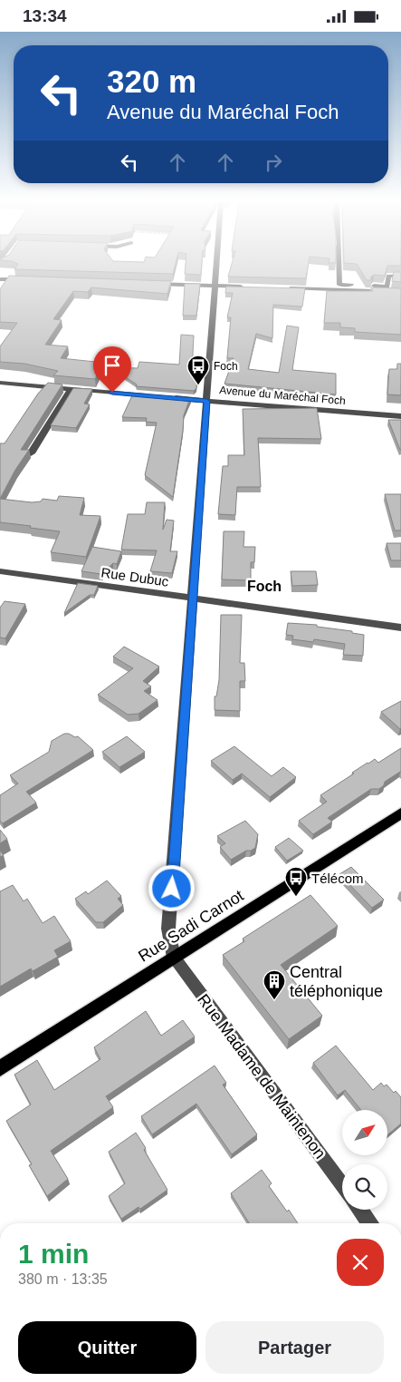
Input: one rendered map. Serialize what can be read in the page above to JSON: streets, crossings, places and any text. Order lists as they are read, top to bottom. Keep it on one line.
{"streets":{"main road":["Rue Sadi Carnot"],"street":["Avenue du Maréchal Foch","Rue Dubuc","Rue Madame de Maintenon"]},"crossings":[["Rue Sadi Carnot","Rue Madame de Maintenon"]],"districts":["Foch"],"places":{"bus stop":["Foch","Télécom"],"building":["Central téléphonique"]},"north":"top right","page":{"status":"13:34","turn":["320 m","Avenue du Maréchal Foch"],"heading":["1 min","380 m · 13:35"],"buttons":["Quitter","Partager"]}}
